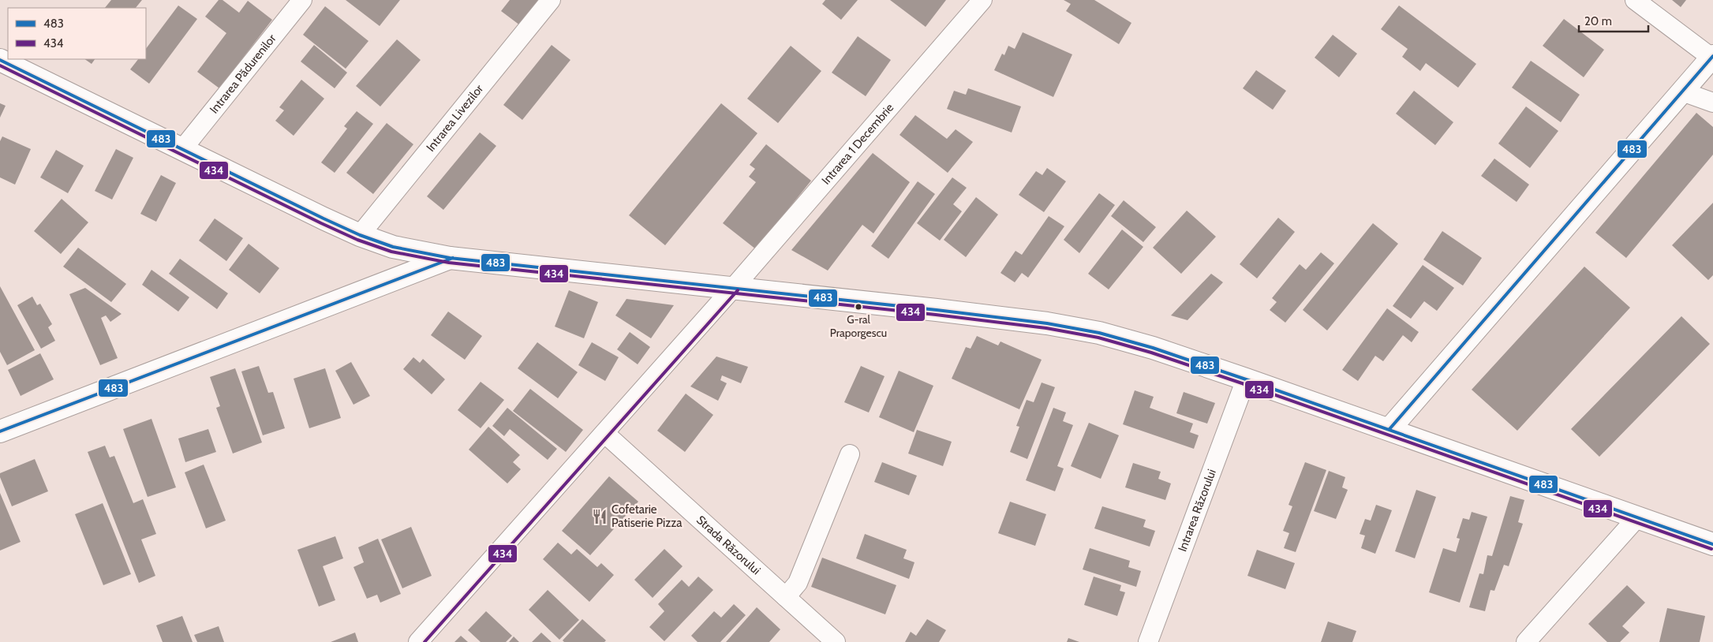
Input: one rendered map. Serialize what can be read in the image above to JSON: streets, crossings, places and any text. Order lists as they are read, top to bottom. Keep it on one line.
{"streets":{"street":["Intrarea Pădurenilor","Intrarea Livezilor","Intrarea 1 Decembrie","Intrarea Răzorului","Strada Răzorului"]},"crossings":[["Intrarea 1 Decembrie","Strada Răzorului"]],"places":{"other":["G-ral Praporgescu"],"restaurant":["Cofetarie Patiserie Pizza"]},"lines":["transit line 483","transit line 434"],"legend":["483","434"],"scale_bar":"20 m"}
